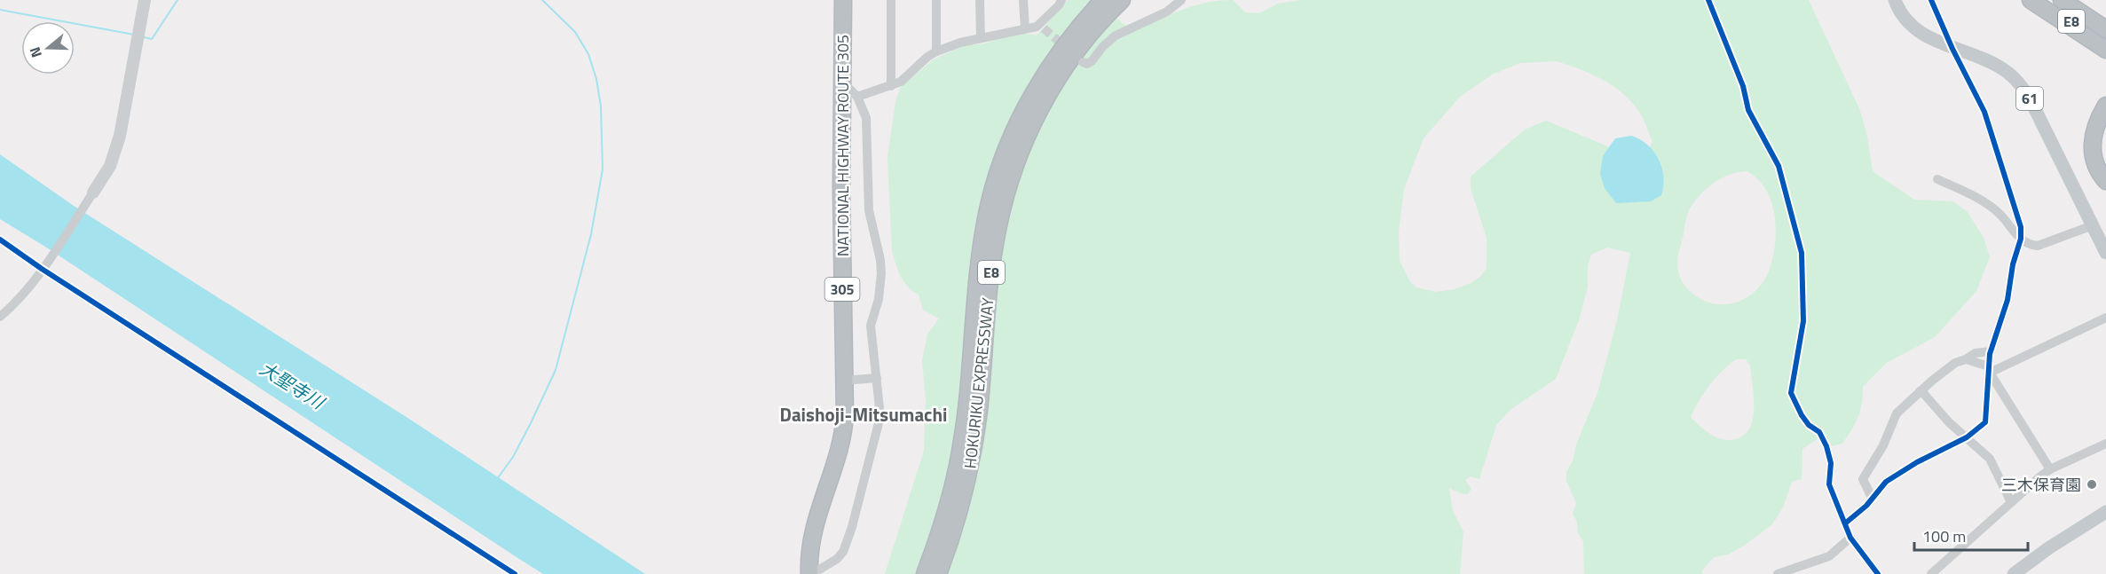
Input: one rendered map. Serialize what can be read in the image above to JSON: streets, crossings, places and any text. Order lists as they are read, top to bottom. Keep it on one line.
{"streets":{"highway":["E8","NATIONAL HIGHWAY ROUTE 305","305","HOKURIKU EXPRESSWAY"],"main road":["61"]},"districts":["Daishoji-Mitsumachi"],"water":["大聖寺川"],"places":["三木保育園"],"scale_bar":"100 m","north":"left"}
